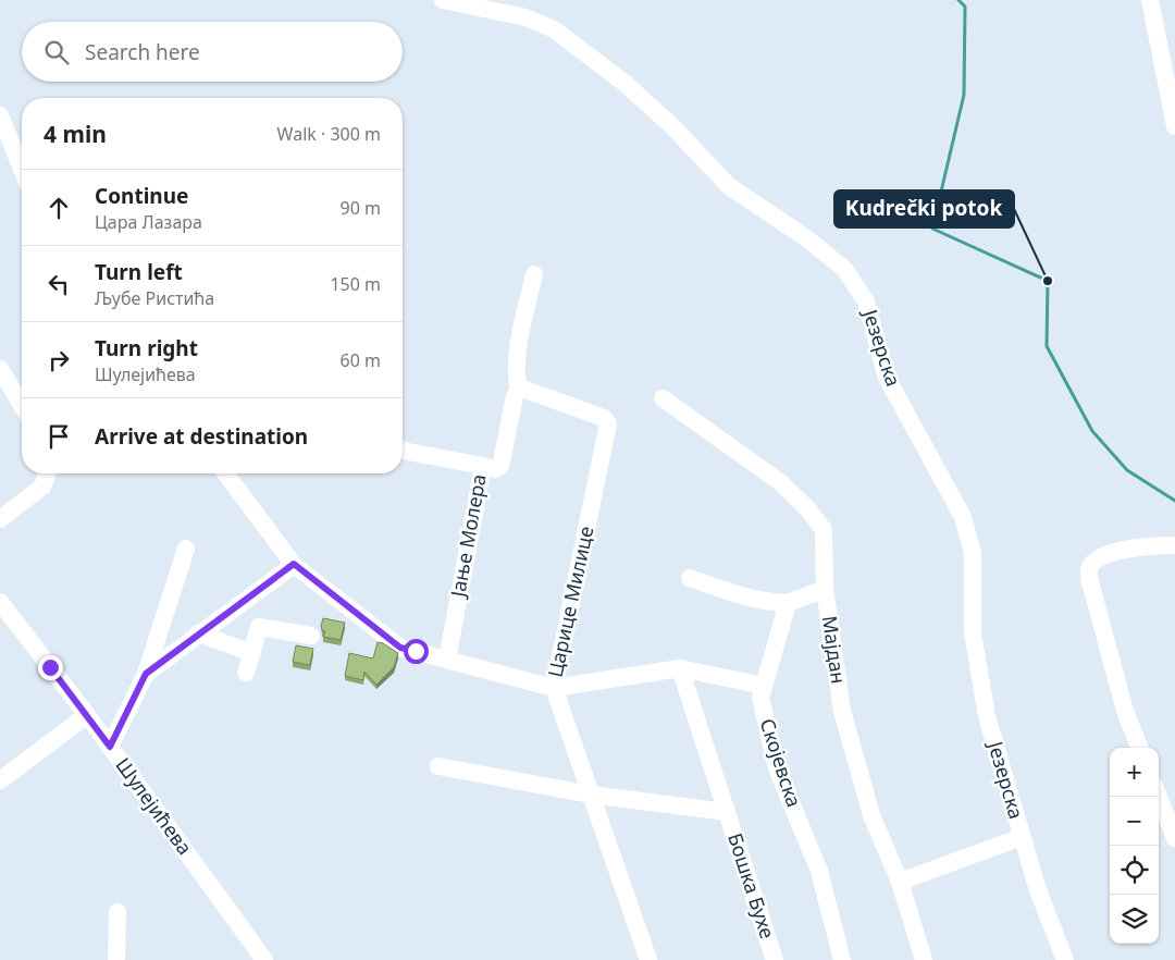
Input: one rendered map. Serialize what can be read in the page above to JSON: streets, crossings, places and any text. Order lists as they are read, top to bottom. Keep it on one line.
{"streets":{"street":["Језерска","Јање Молера","Царице Милице","Мајдан","Скојевска","Шулејићева","Бошка Бухе"]},"crossings":[["Царице Милице","Бошка Бухе"]],"places":["Kudrečki potok"],"page":{"search":"Search here","heading":["4 min","Walk · 300 m"],"list":[["Continue","Цара Лазара","90 m"],["Turn left","Љубе Ристића","150 m"],["Turn right","Шулејићева","60 m"],"Arrive at destination"],"map_buttons":["+","−"]}}
